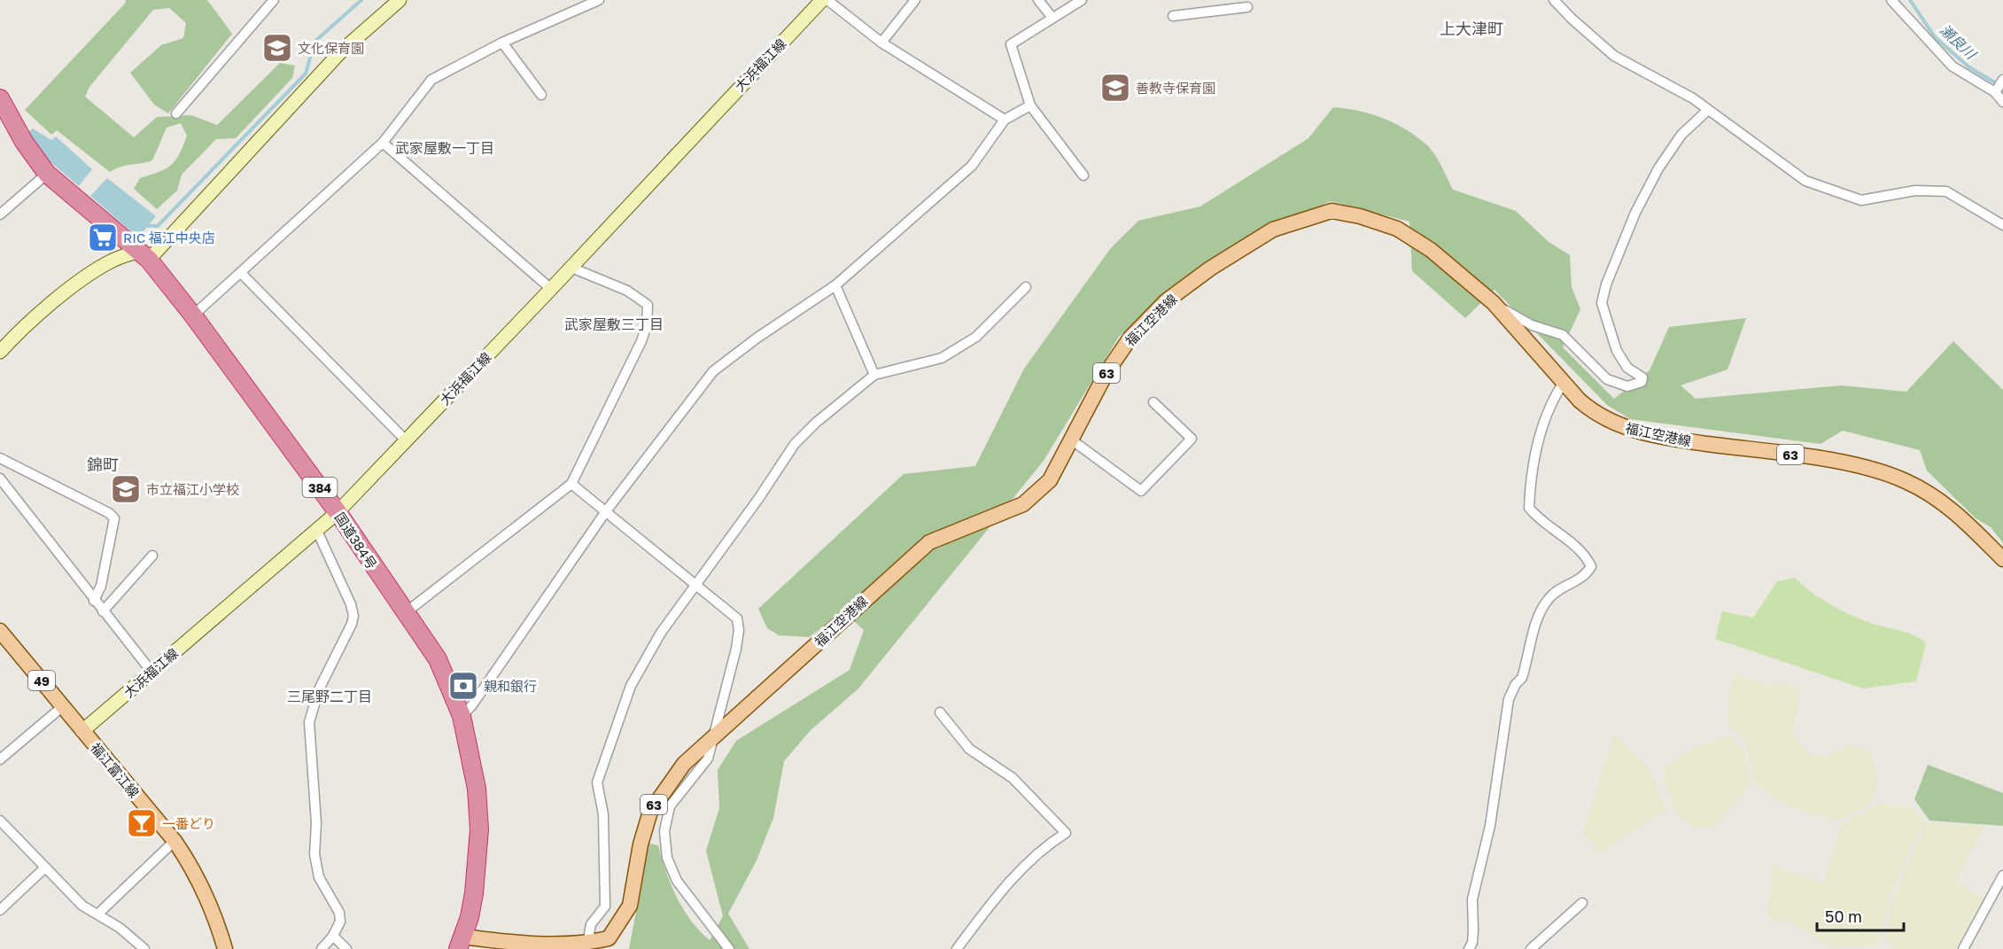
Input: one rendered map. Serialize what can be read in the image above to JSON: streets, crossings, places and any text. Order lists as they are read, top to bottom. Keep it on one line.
{"streets":{"highway":["384","国道384号"],"main road":["大浜福江線","福江空港線","63","49","福江富江線"]},"crossings":[["大浜福江線","国道384号"],["大浜福江線","福江富江線"],["福江空港線","国道384号"]],"districts":["上大津町","武家屋敷一丁目","武家屋敷三丁目","錦町","三尾野二丁目"],"water":["瀬良川"],"places":{"school or university":["文化保育園","善教寺保育園","市立福江小学校"],"supermarket":["RIC 福江中央店"],"bank":["親和銀行"],"bar":["一番どり"]},"scale_bar":"50 m"}
